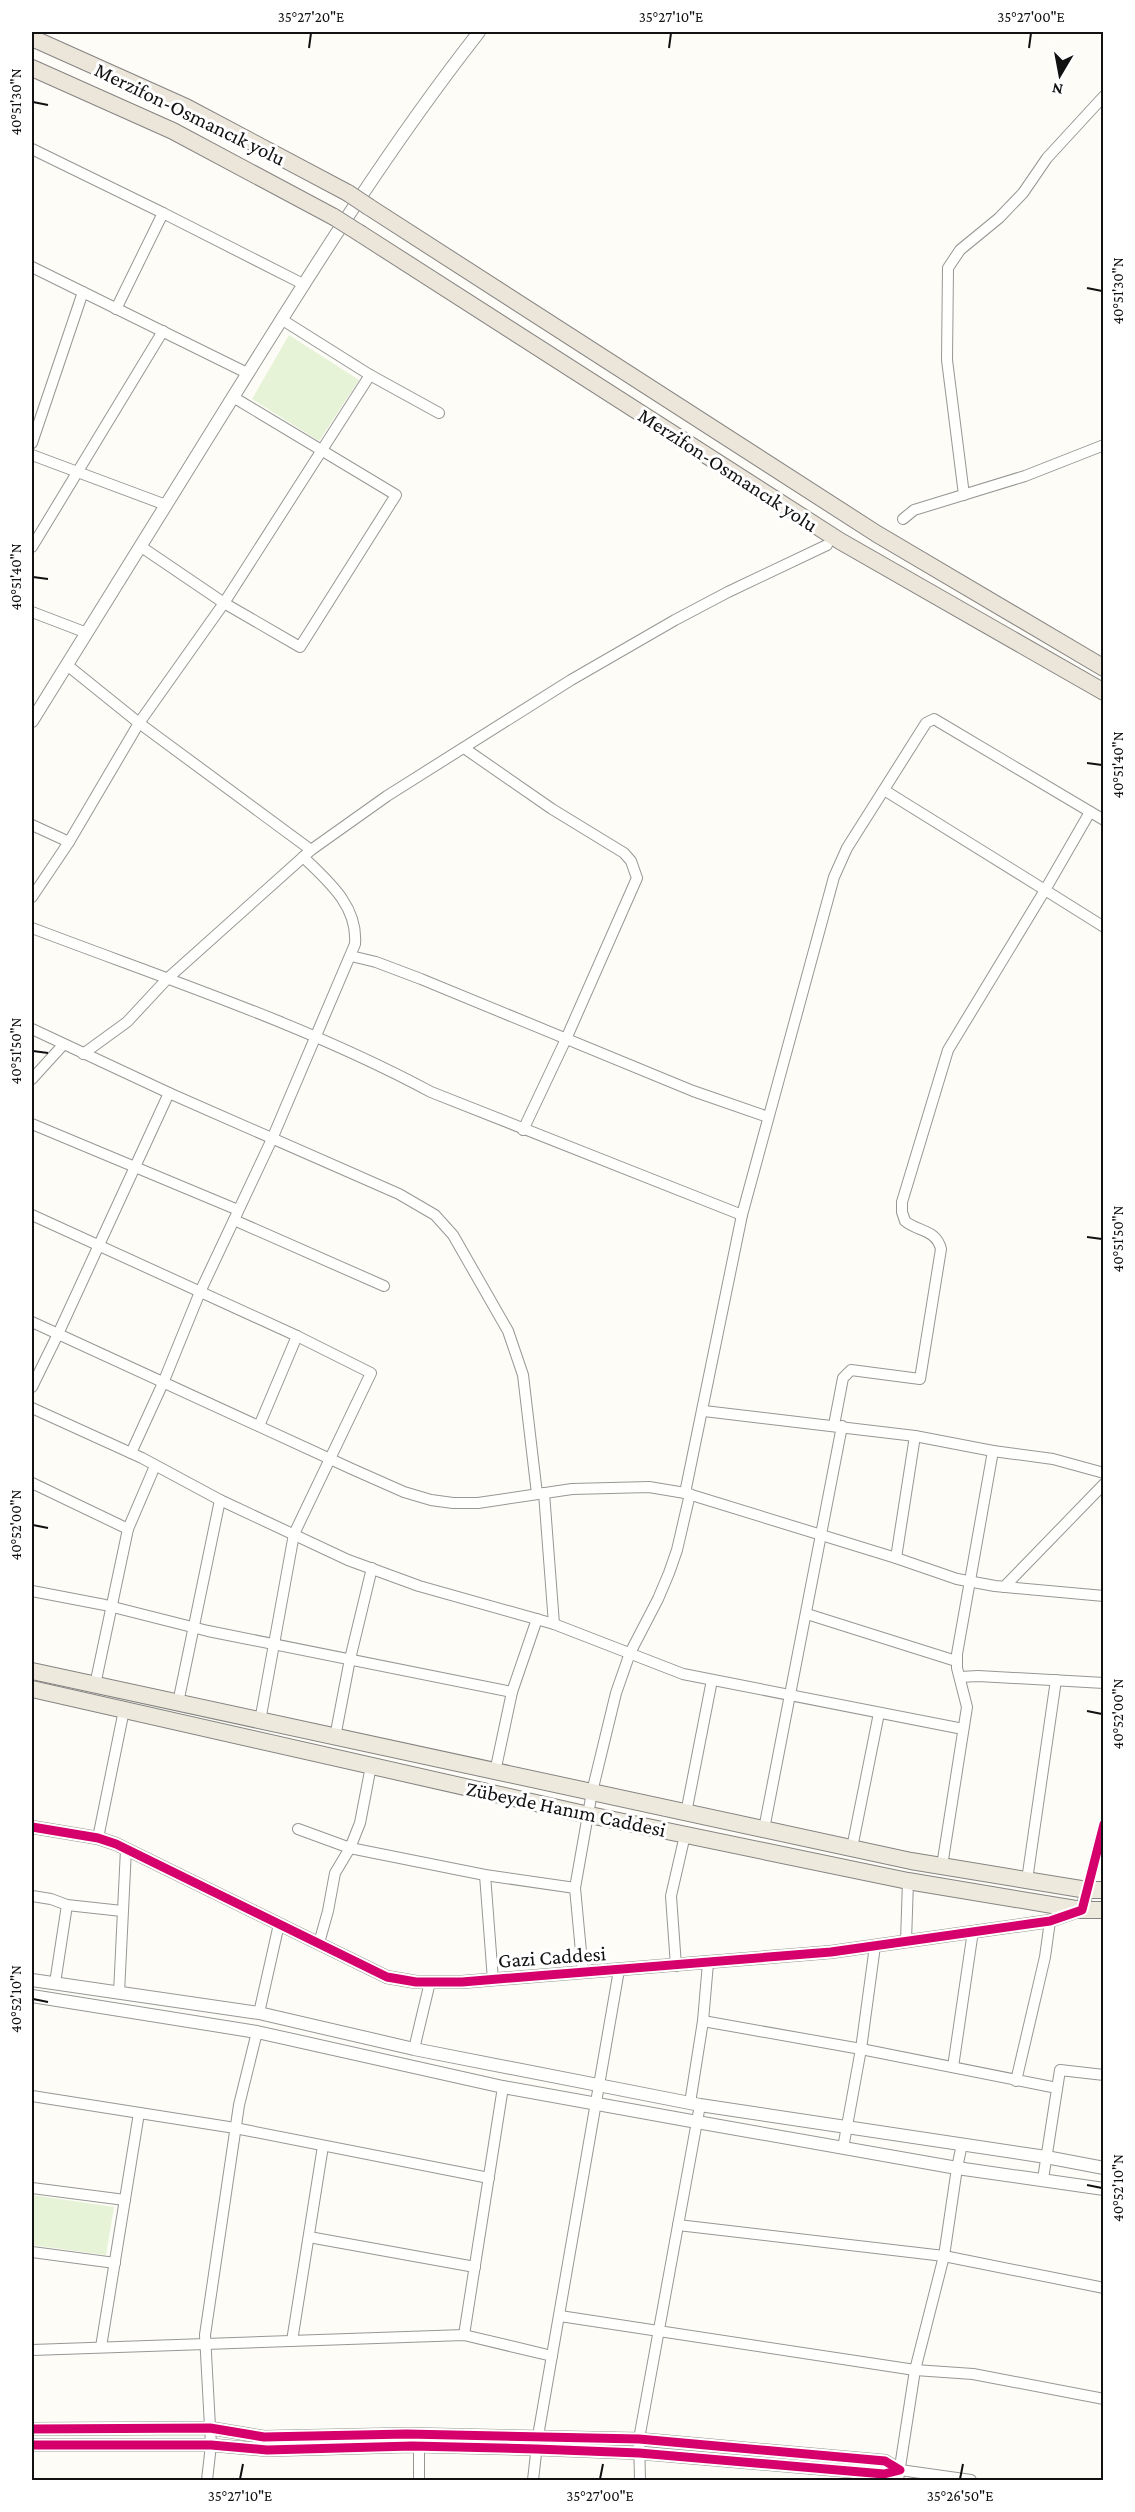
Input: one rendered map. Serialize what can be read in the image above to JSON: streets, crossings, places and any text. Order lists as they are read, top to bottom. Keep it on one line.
{"streets":{"highway":["Merzifon-Osmancık yolu"],"main road":["Zübeyde Hanım Caddesi"],"street":["Gazi Caddesi"]},"crossings":[["Zübeyde Hanım Caddesi","Gazi Caddesi"]],"north":"bottom","coordinates":["35°27'20\"E","35°27'10\"E","35°27'00\"E","40°51'30\"N","40°51'40\"N","40°51'50\"N","40°52'00\"N","40°52'10\"N","35°26'50\"E"]}
